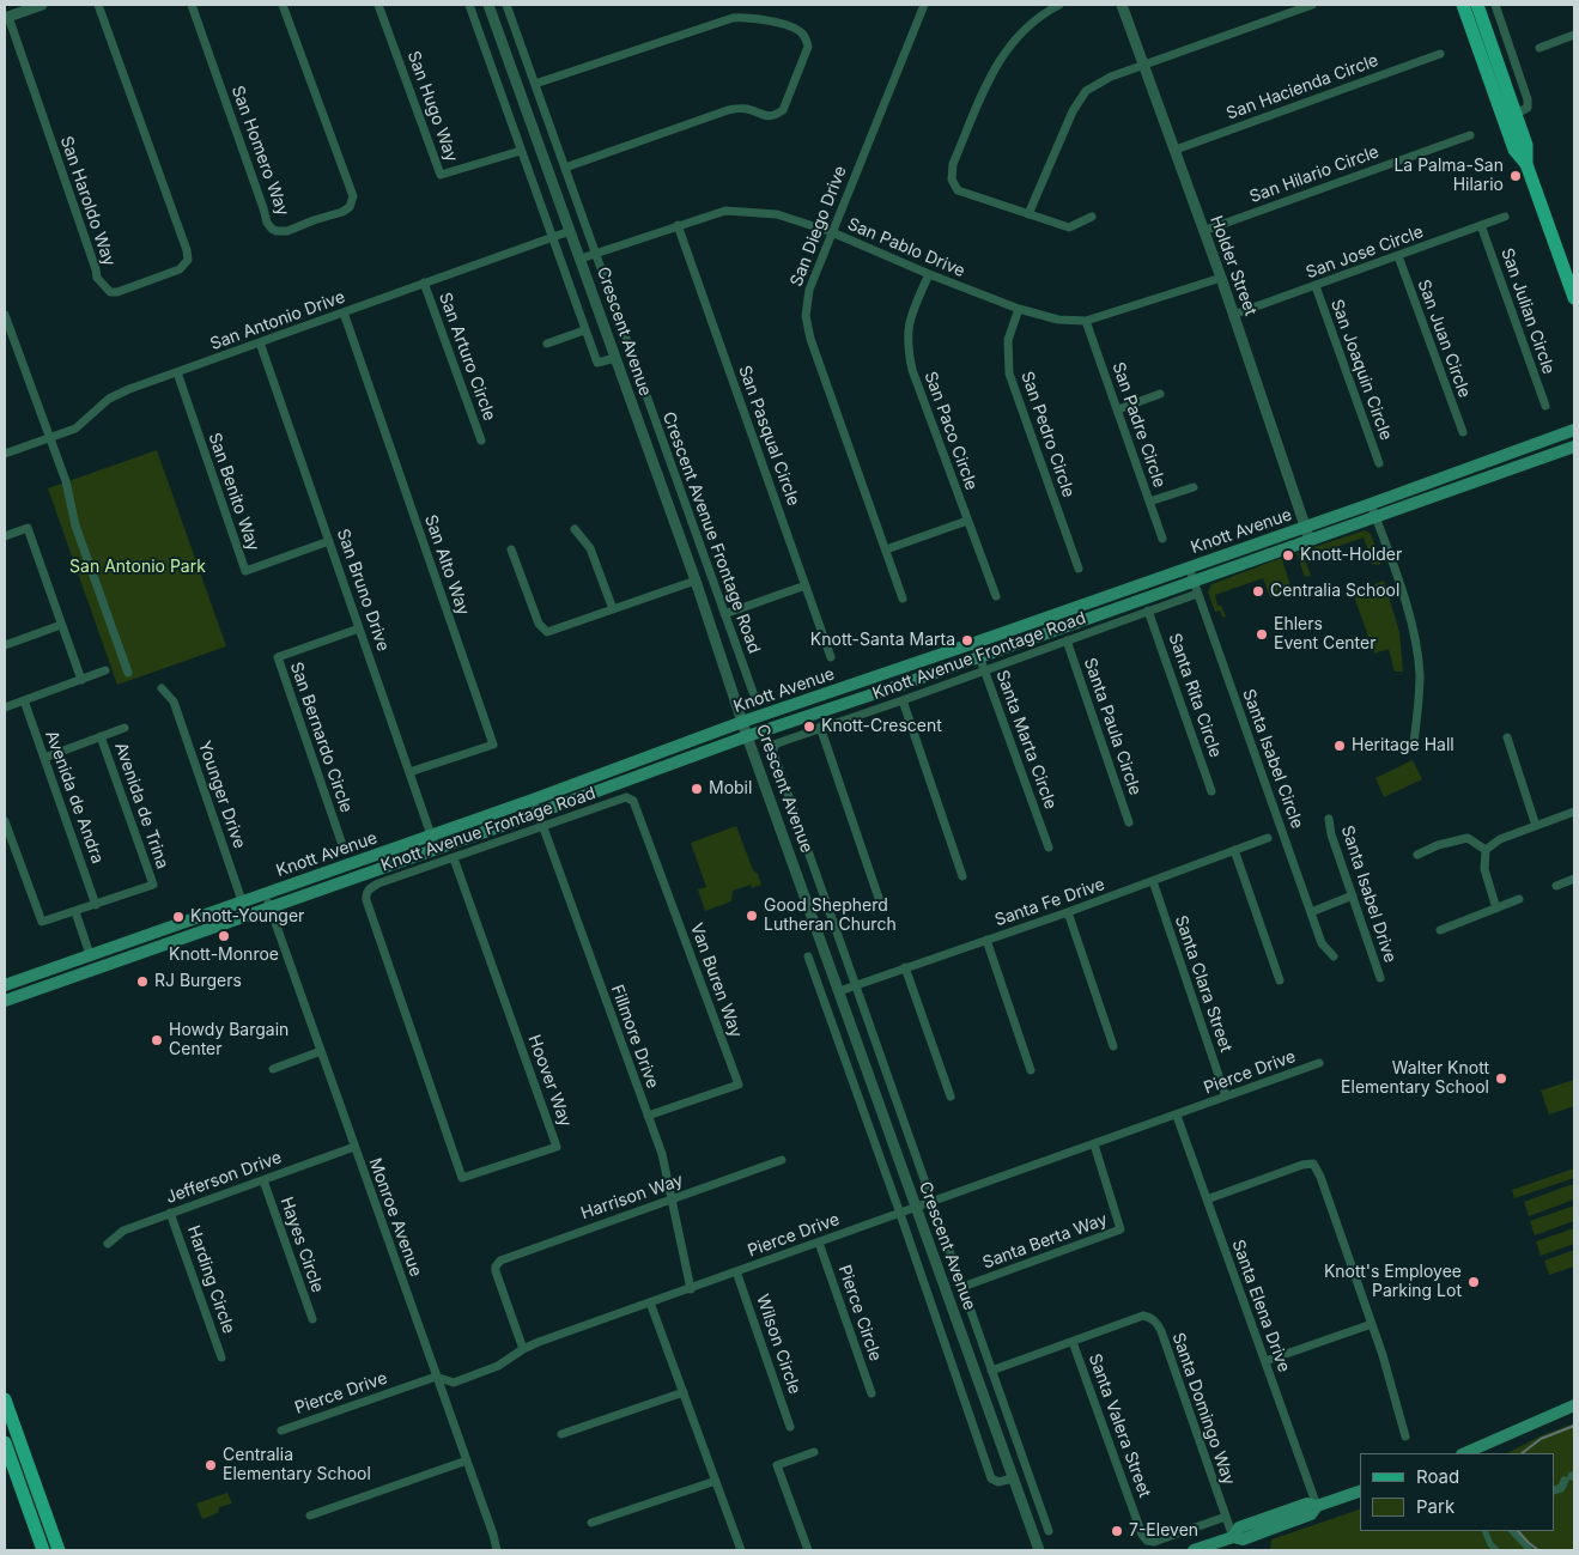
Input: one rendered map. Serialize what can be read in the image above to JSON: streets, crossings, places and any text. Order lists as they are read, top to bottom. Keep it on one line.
{"streets":{"main road":["Knott Avenue"],"street":["San Hacienda Circle","San Hugo Way","San Homero Way","San Hilario Circle","San Haroldo Way","San Diego Drive","San Pablo Drive","San Jose Circle","Holder Street","San Julian Circle","San Antonio Drive","Crescent Avenue","San Juan Circle","San Arturo Circle","San Joaquin Circle","San Padre Circle","San Paco Circle","San Pedro Circle","San Pasqual Circle","San Benito Way","Crescent Avenue Frontage Road","San Alto Way","San Bruno Drive","Knott Avenue Frontage Road","Santa Rita Circle","Santa Paula Circle","San Bernardo Circle","Santa Marta Circle","Santa Isabel Circle","Younger Drive","Avenida de Andra","Avenida de Trina","Santa Isabel Drive","Santa Fe Drive","Van Buren Way","Santa Clara Street","Fillmore Drive","Pierce Drive","Hoover Way","Jefferson Drive","Harrison Way","Monroe Avenue","Santa Berta Way","Hayes Circle","Harding Circle","Santa Elena Drive","Pierce Circle","Wilson Circle","Santa Domingo Way","Santa Valera Street"]},"crossings":[["San Hacienda Circle","Holder Street"],["San Hilario Circle","Holder Street"],["San Diego Drive","San Pablo Drive"],["San Pablo Drive","Holder Street"],["San Pablo Drive","Crescent Avenue"],["San Pablo Drive","San Padre Circle"],["San Pablo Drive","San Paco Circle"],["San Pablo Drive","San Pedro Circle"],["San Pablo Drive","San Pasqual Circle"],["San Pablo Drive","Crescent Avenue Frontage Road"],["San Jose Circle","Holder Street"],["San Jose Circle","San Julian Circle"],["San Jose Circle","San Juan Circle"],["San Jose Circle","San Joaquin Circle"],["Holder Street","Knott Avenue"],["San Antonio Drive","Crescent Avenue"],["San Antonio Drive","San Arturo Circle"],["San Antonio Drive","San Benito Way"],["San Antonio Drive","San Alto Way"],["San Antonio Drive","San Bruno Drive"],["Crescent Avenue","Knott Avenue"],["Crescent Avenue","Knott Avenue Frontage Road"],["Crescent Avenue","Santa Fe Drive"],["Crescent Avenue","Pierce Drive"],["Crescent Avenue","Santa Berta Way"],["Crescent Avenue","Santa Domingo Way"],["San Benito Way","San Bruno Drive"],["Knott Avenue","San Bruno Drive"],["Knott Avenue","Knott Avenue Frontage Road"],["Knott Avenue","Santa Marta Circle"],["Knott Avenue","Santa Isabel Circle"],["Knott Avenue","Younger Drive"],["Knott Avenue","Fillmore Drive"],["Knott Avenue","Monroe Avenue"],["San Alto Way","San Bruno Drive"],["San Bruno Drive","San Bernardo Circle"],["Knott Avenue Frontage Road","Santa Rita Circle"],["Knott Avenue Frontage Road","Santa Paula Circle"],["Knott Avenue Frontage Road","Santa Marta Circle"],["Knott Avenue Frontage Road","Santa Isabel Circle"],["Knott Avenue Frontage Road","Van Buren Way"],["Knott Avenue Frontage Road","Fillmore Drive"],["Knott Avenue Frontage Road","Hoover Way"],["Avenida de Andra","Avenida de Trina"],["Santa Fe Drive","Santa Clara Street"],["Van Buren Way","Fillmore Drive"],["Santa Clara Street","Pierce Drive"],["Fillmore Drive","Pierce Drive"],["Fillmore Drive","Harrison Way"],["Pierce Drive","Harrison Way"],["Pierce Drive","Monroe Avenue"],["Pierce Drive","Santa Berta Way"],["Pierce Drive","Santa Elena Drive"],["Pierce Drive","Pierce Circle"],["Pierce Drive","Wilson Circle"],["Jefferson Drive","Monroe Avenue"],["Jefferson Drive","Hayes Circle"],["Jefferson Drive","Harding Circle"],["Santa Domingo Way","Santa Valera Street"]],"parks":["San Antonio Park"],"places":["La Palma-San Hilario","Knott-Holder","Centralia School","Ehlers Event Center","Knott-Santa Marta","Knott-Crescent","Heritage Hall","Mobil","Good Shepherd Lutheran Church","Knott-Younger","Knott-Monroe","RJ Burgers","Howdy Bargain Center","Walter Knott Elementary School","Knott's Employee Parking Lot","Centralia Elementary School","7-Eleven"],"legend":["Road","Park"]}
